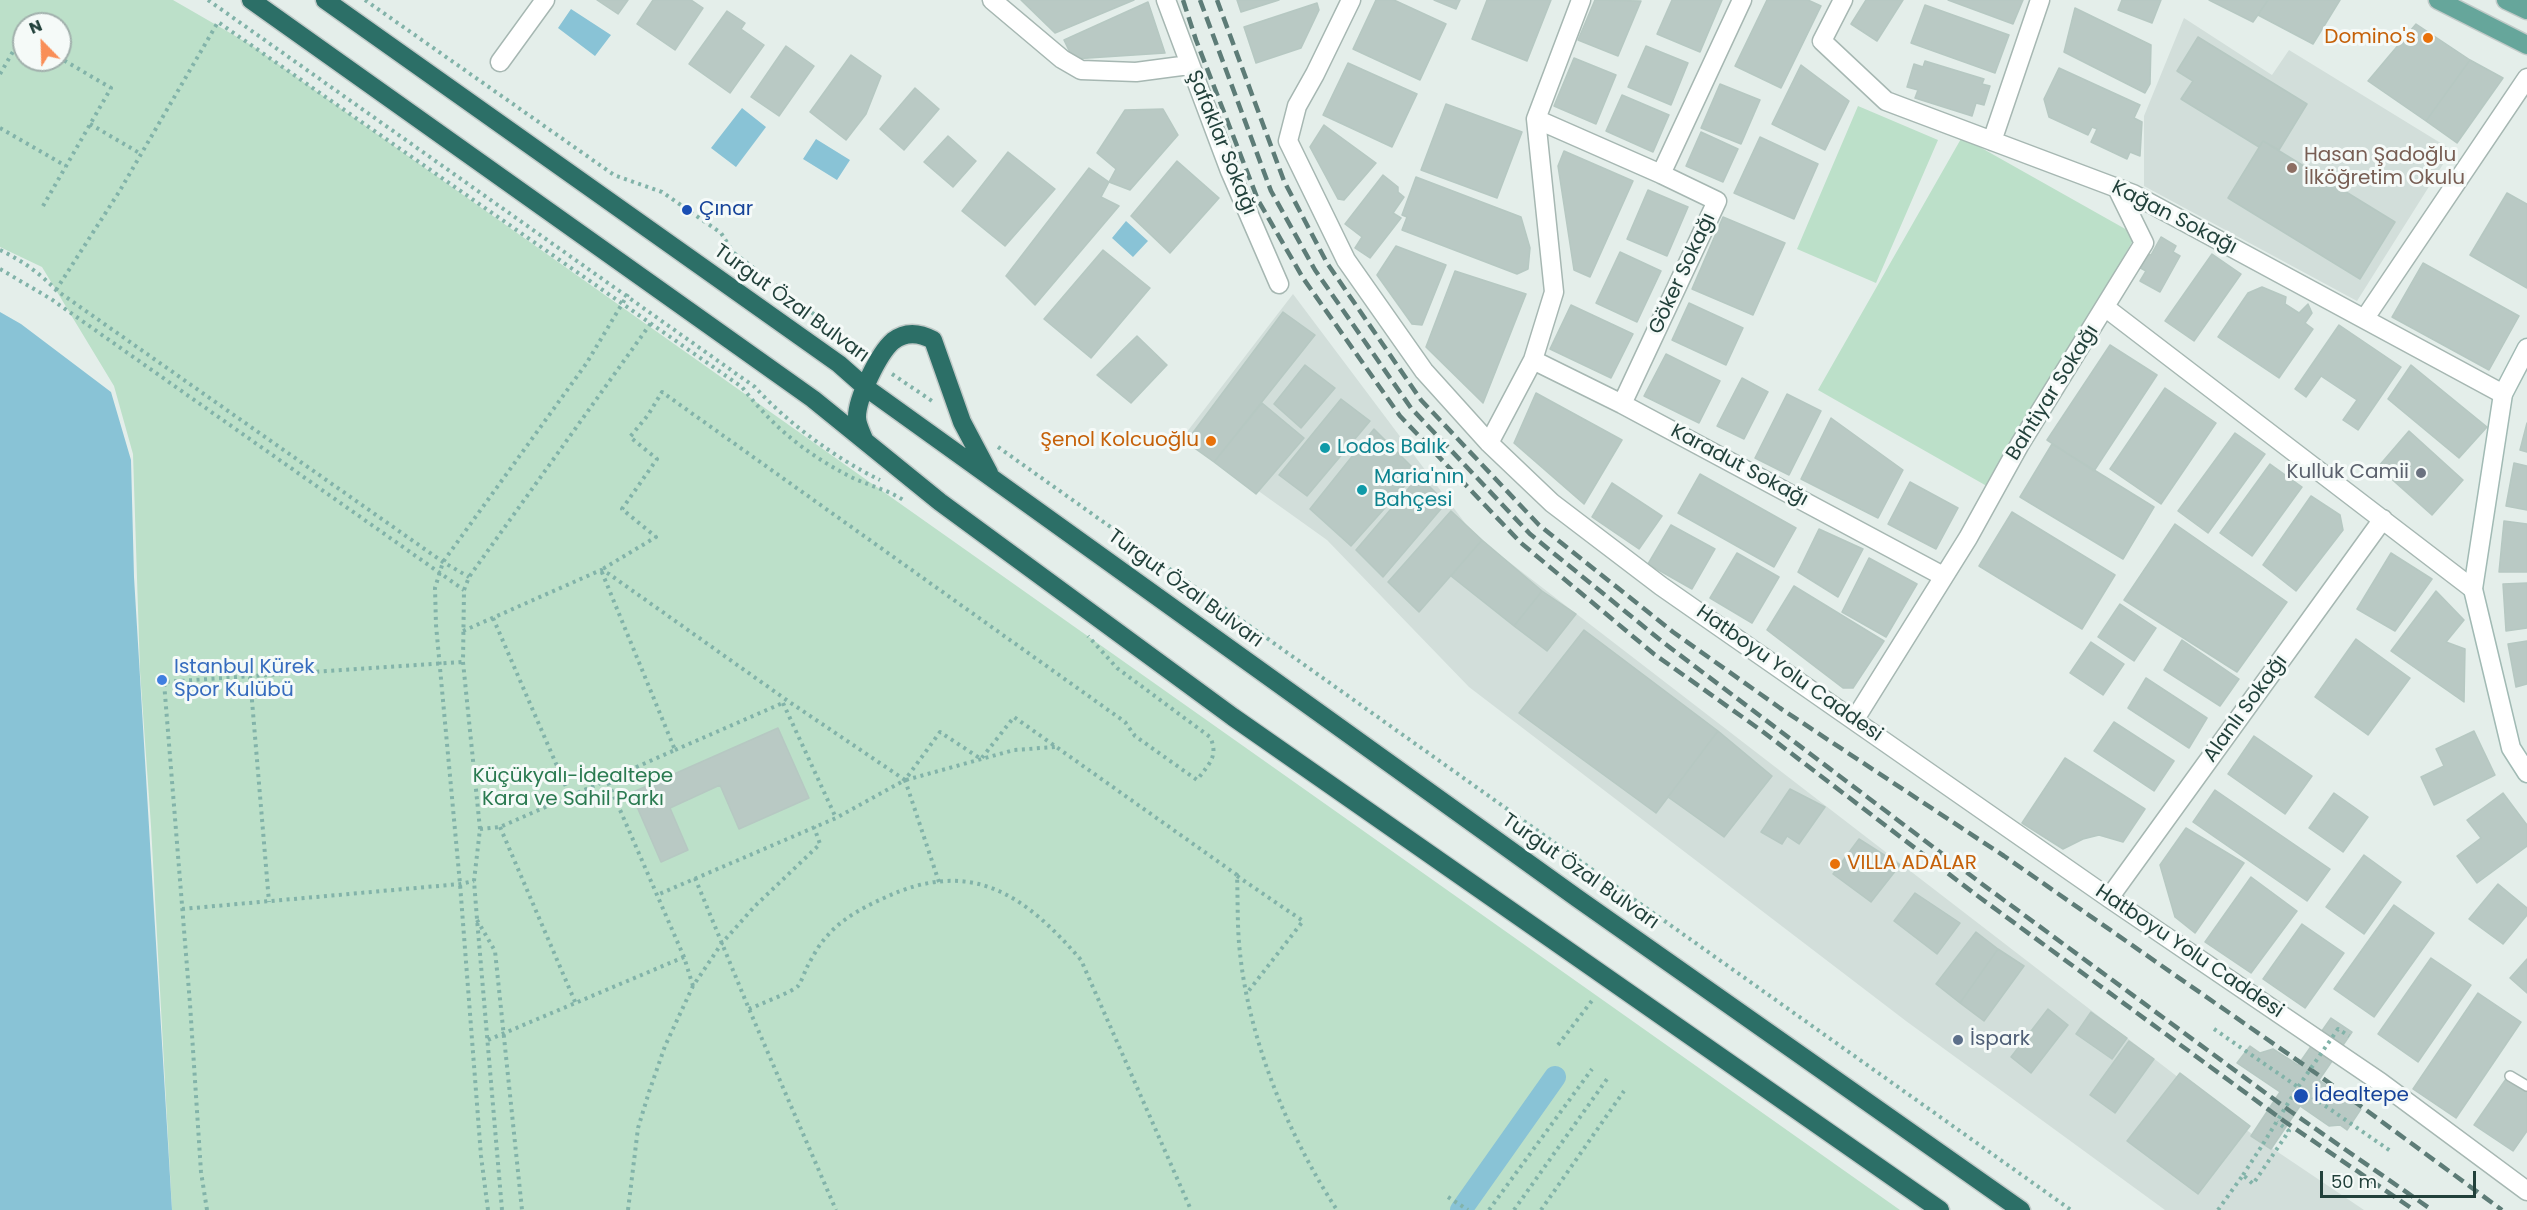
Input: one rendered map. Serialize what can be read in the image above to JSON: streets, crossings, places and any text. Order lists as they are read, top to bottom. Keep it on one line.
{"streets":{"highway":["Turgut Özal Bulvarı"],"street":["Şafaklar Sokağı","Kağan Sokağı","Göker Sokağı","Bahtiyar Sokağı","Karadut Sokağı","Hatboyu Yolu Caddesi","Alanlı Sokağı"]},"crossings":[["Göker Sokağı","Karadut Sokağı"],["Bahtiyar Sokağı","Karadut Sokağı"],["Bahtiyar Sokağı","Hatboyu Yolu Caddesi"],["Bahtiyar Sokağı","Alanlı Sokağı"],["Hatboyu Yolu Caddesi","Alanlı Sokağı"]],"parks":["Küçükyalı-İdealtepe Kara ve Sahil Parkı"],"places":["Domino's","Hasan Şadoğlu İlköğretim Okulu","Çınar","Şenol Kolcuoğlu","Lodos Balık","Kulluk Camii","Maria'nın Bahçesi","Istanbul Kürek Spor Kulübü","VILLA ADALAR","İspark","İdealtepe"],"scale_bar":"50 m","north":"top left"}
